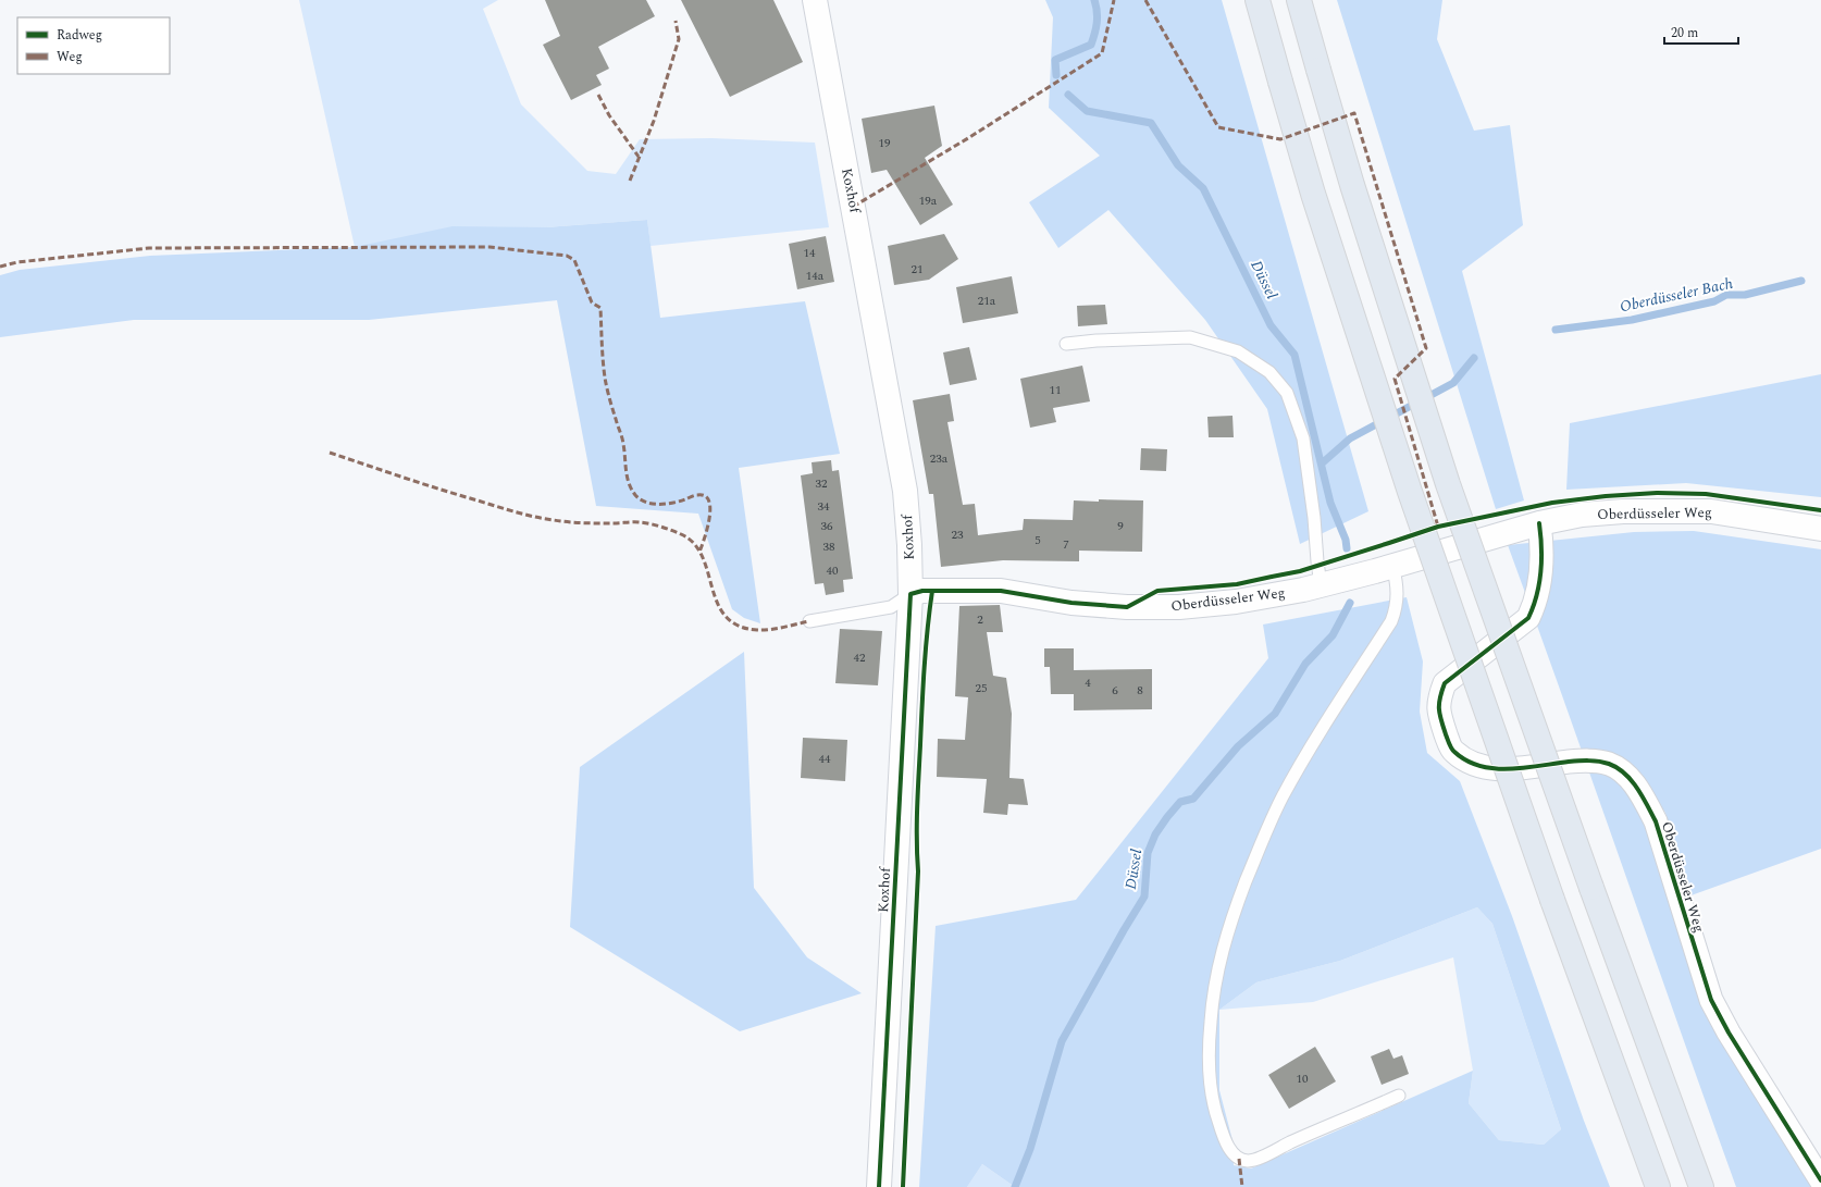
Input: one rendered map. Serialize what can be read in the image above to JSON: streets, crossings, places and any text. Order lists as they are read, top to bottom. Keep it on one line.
{"streets":{"main road":["Koxhof","Oberdüsseler Weg"]},"crossings":[["Koxhof","Oberdüsseler Weg"]],"water":["Düssel","Oberdüsseler Bach"],"house_numbers":["19","19a","14","21","14a","21a","11","23a","32","34","36","9","23","5","7","38","40","2","42","4","25","6","8","44","10"],"legend":["Radweg","Weg"],"scale_bar":"20 m"}
